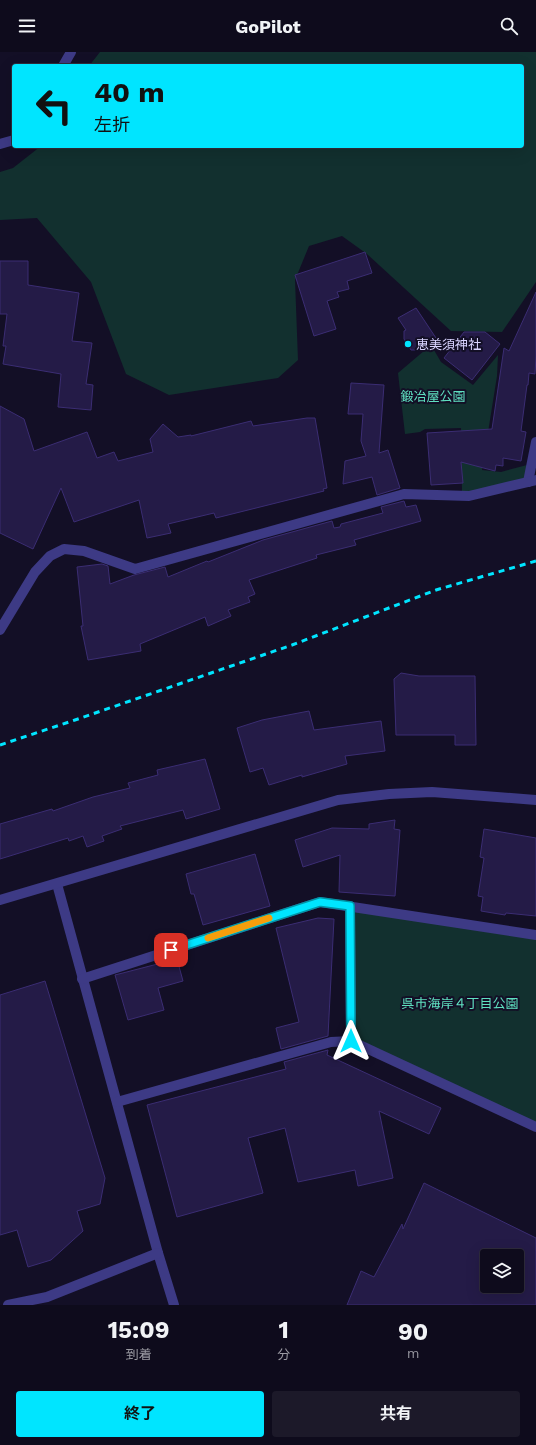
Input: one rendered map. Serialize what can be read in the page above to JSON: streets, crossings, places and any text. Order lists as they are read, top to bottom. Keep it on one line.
{"parks":["鍛冶屋公園","呉市海岸４丁目公園"],"places":["恵美須神社"],"page":{"header":"GoPilot","turn":["40 m","左折"],"eta":["15:09","到着","1","分","90","m"],"buttons":["終了","共有"]}}
